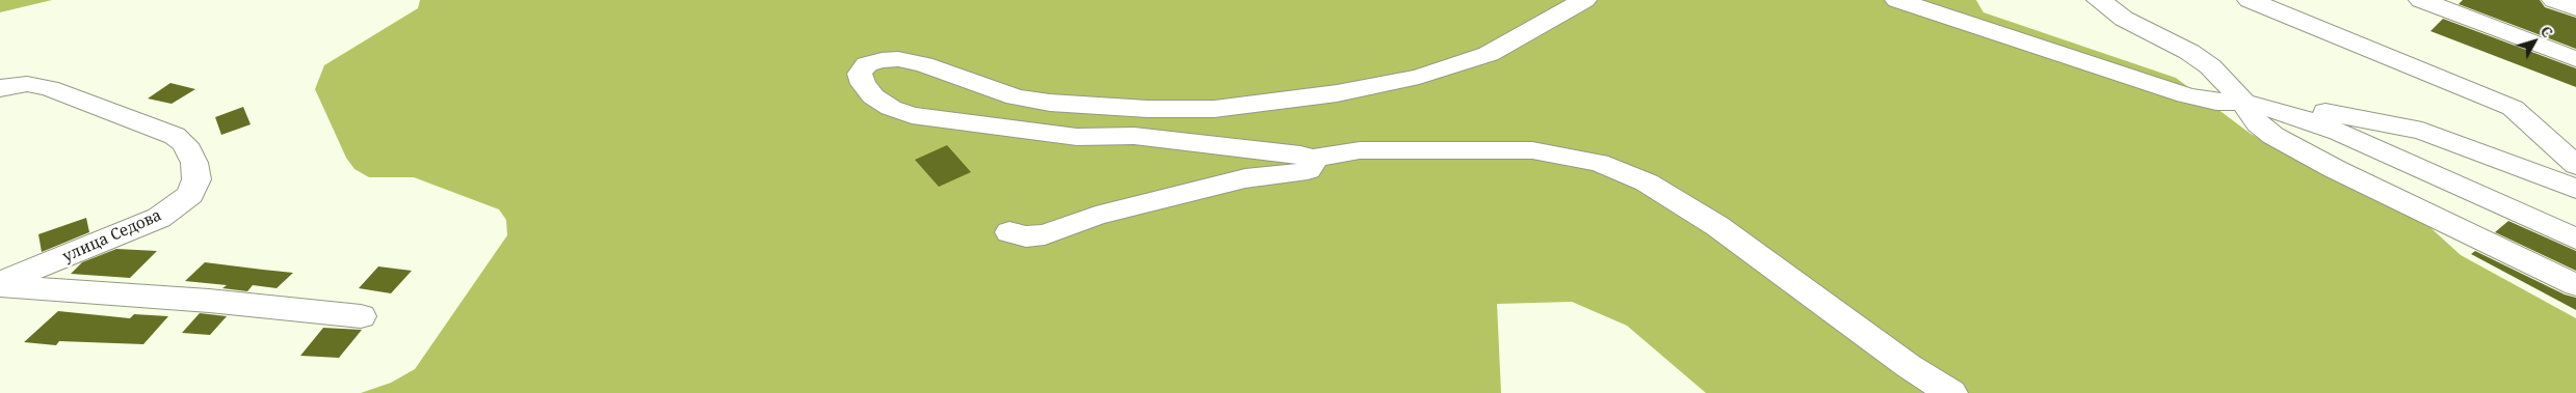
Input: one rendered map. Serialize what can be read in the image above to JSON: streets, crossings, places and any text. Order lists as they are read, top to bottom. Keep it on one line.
{"streets":{"street":["улица Седова"]},"north":"top right"}
